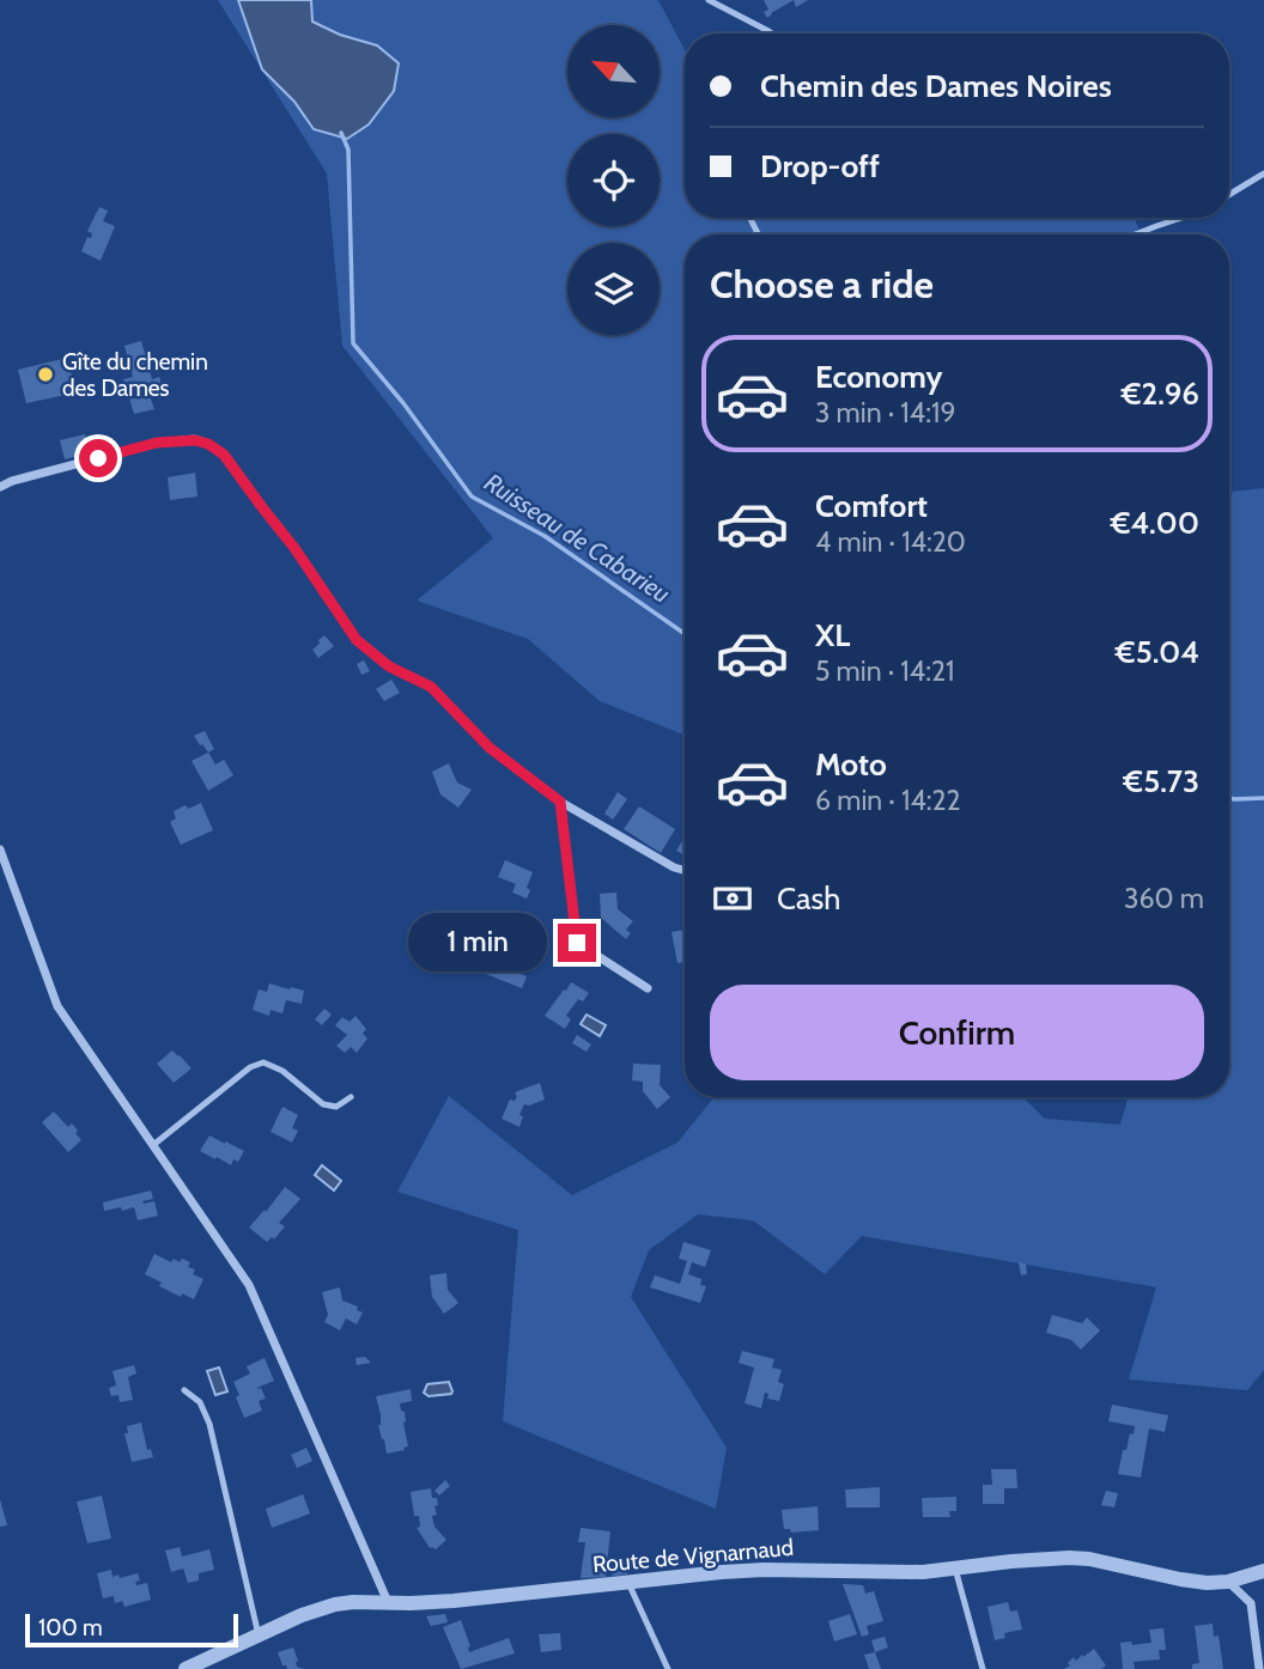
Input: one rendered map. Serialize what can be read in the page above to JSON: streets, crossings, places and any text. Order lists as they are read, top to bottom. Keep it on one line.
{"streets":{"street":["Route de Vignarnaud"]},"water":["Ruisseau de Cabarieu"],"places":["Gîte du chemin des Dames"],"scale_bar":"100 m","north":"top left","page":{"banner":["Chemin des Dames Noires","Drop-off"],"heading":"Choose a ride","list":[{"name":"Economy","note":"3 min · 14:19","value":"€2.96"},{"name":"Comfort","note":"4 min · 14:20","value":"€4.00"},{"name":"XL","note":"5 min · 14:21","value":"€5.04"},{"name":"Moto","note":"6 min · 14:22","value":"€5.73"}],"pay":["Cash","360 m"],"bubble":"1 min","buttons":"Confirm","scale":"100 m"}}
